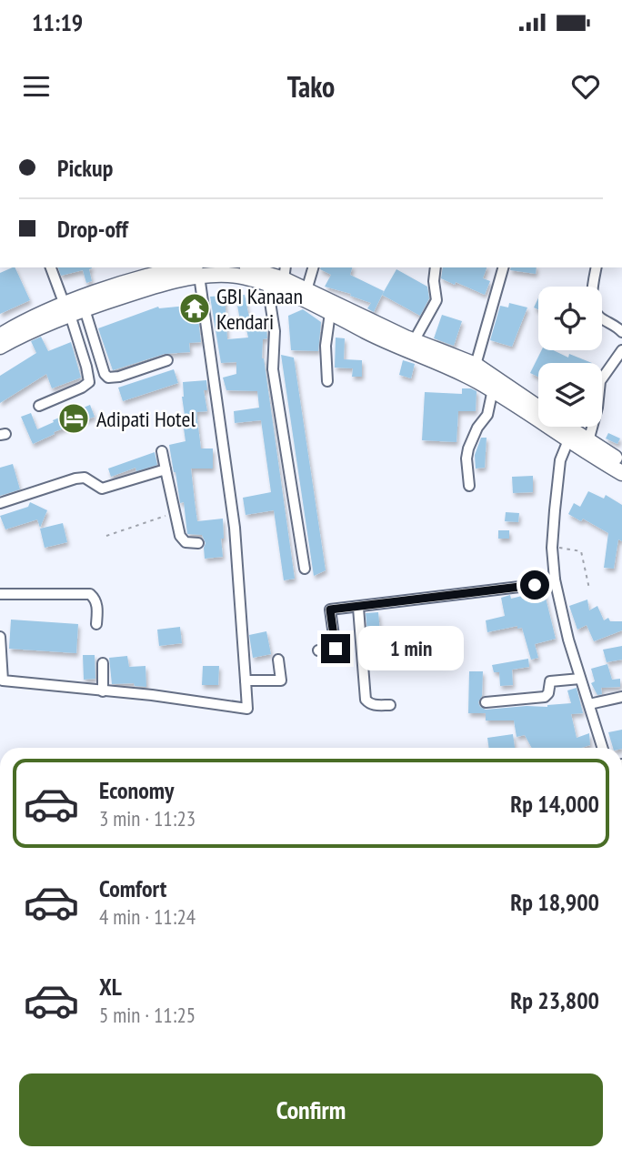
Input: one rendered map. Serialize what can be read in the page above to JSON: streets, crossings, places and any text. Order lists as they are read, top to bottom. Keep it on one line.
{"places":{"temple":["GBI Kanaan Kendari"],"hotel":["Adipati Hotel"]},"page":{"status":"11:19","header":"Tako","banner":["Pickup","Drop-off"],"bubble":"1 min","list":[{"name":"Economy","note":"3 min · 11:23","value":"Rp 14,000"},{"name":"Comfort","note":"4 min · 11:24","value":"Rp 18,900"},{"name":"XL","note":"5 min · 11:25","value":"Rp 23,800"}],"buttons":"Confirm"}}
